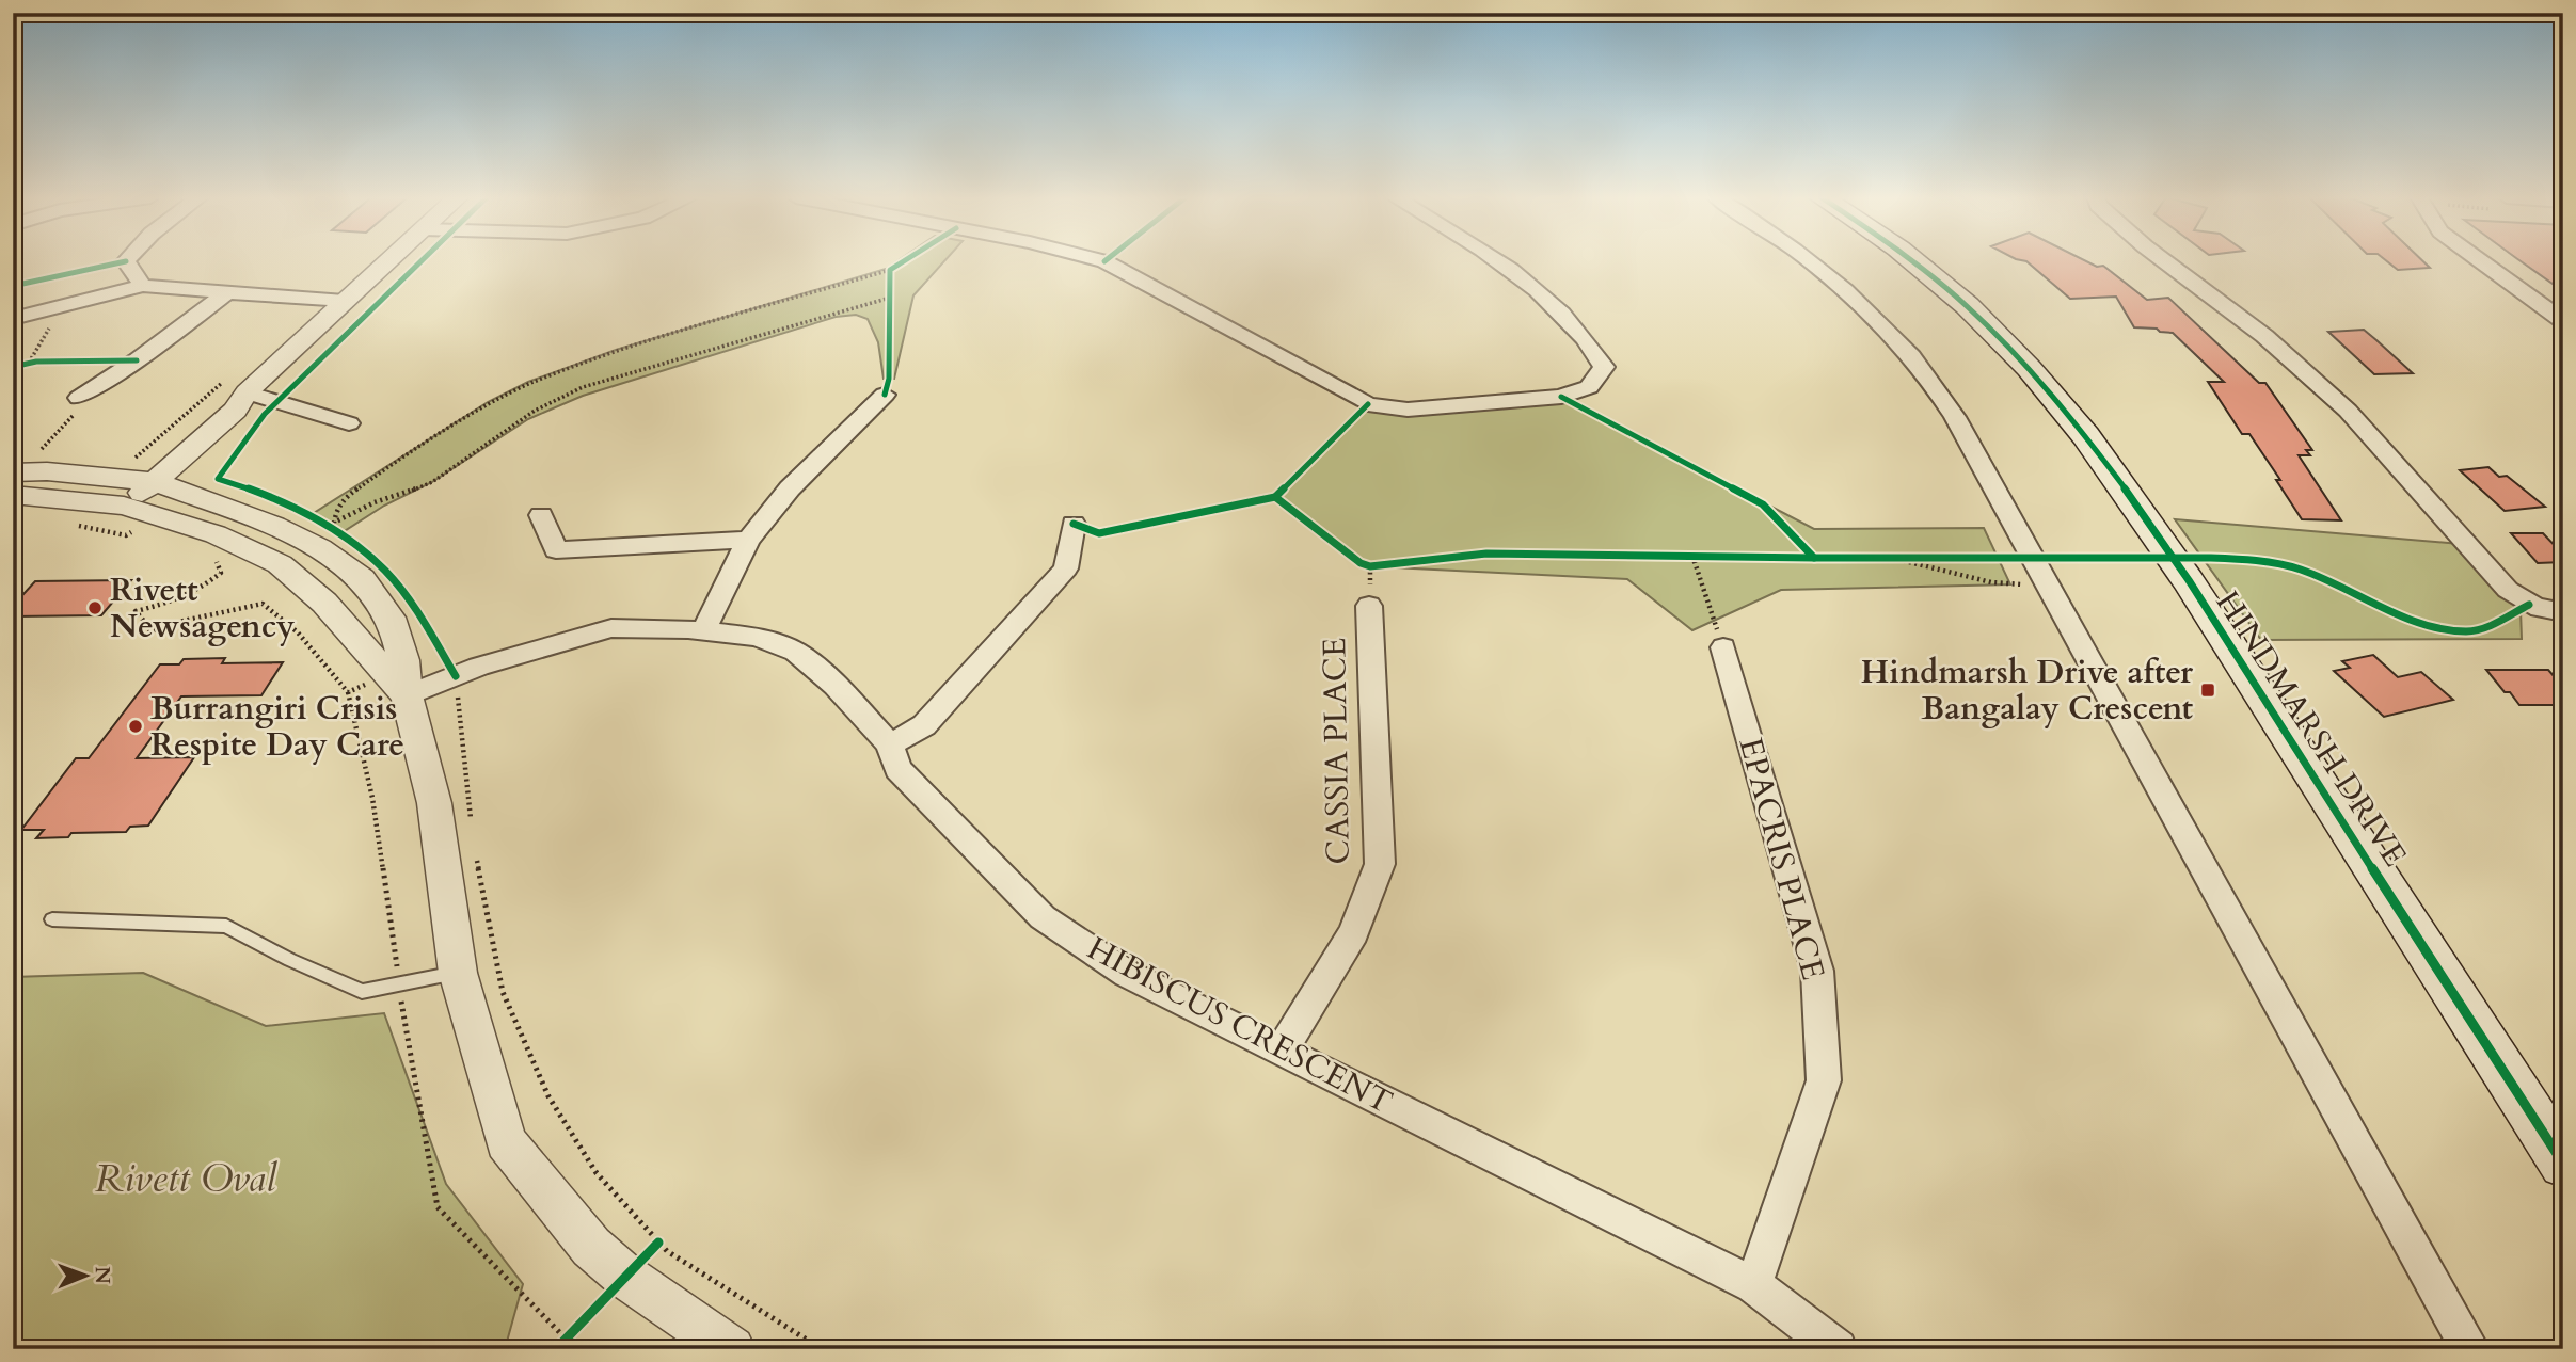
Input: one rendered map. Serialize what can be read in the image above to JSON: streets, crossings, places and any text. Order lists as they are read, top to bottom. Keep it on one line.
{"streets":{"main road":["HINDMARSH DRIVE"],"street":["CASSIA PLACE","EPACRIS PLACE","HIBISCUS CRESCENT"]},"crossings":[["CASSIA PLACE","HIBISCUS CRESCENT"],["EPACRIS PLACE","HIBISCUS CRESCENT"]],"parks":["Rivett Oval"],"places":{"other":["Rivett Newsagency","Burrangiri Crisis Respite Day Care"],"transit":["Hindmarsh Drive after Bangalay Crescent"]},"north":"right"}
